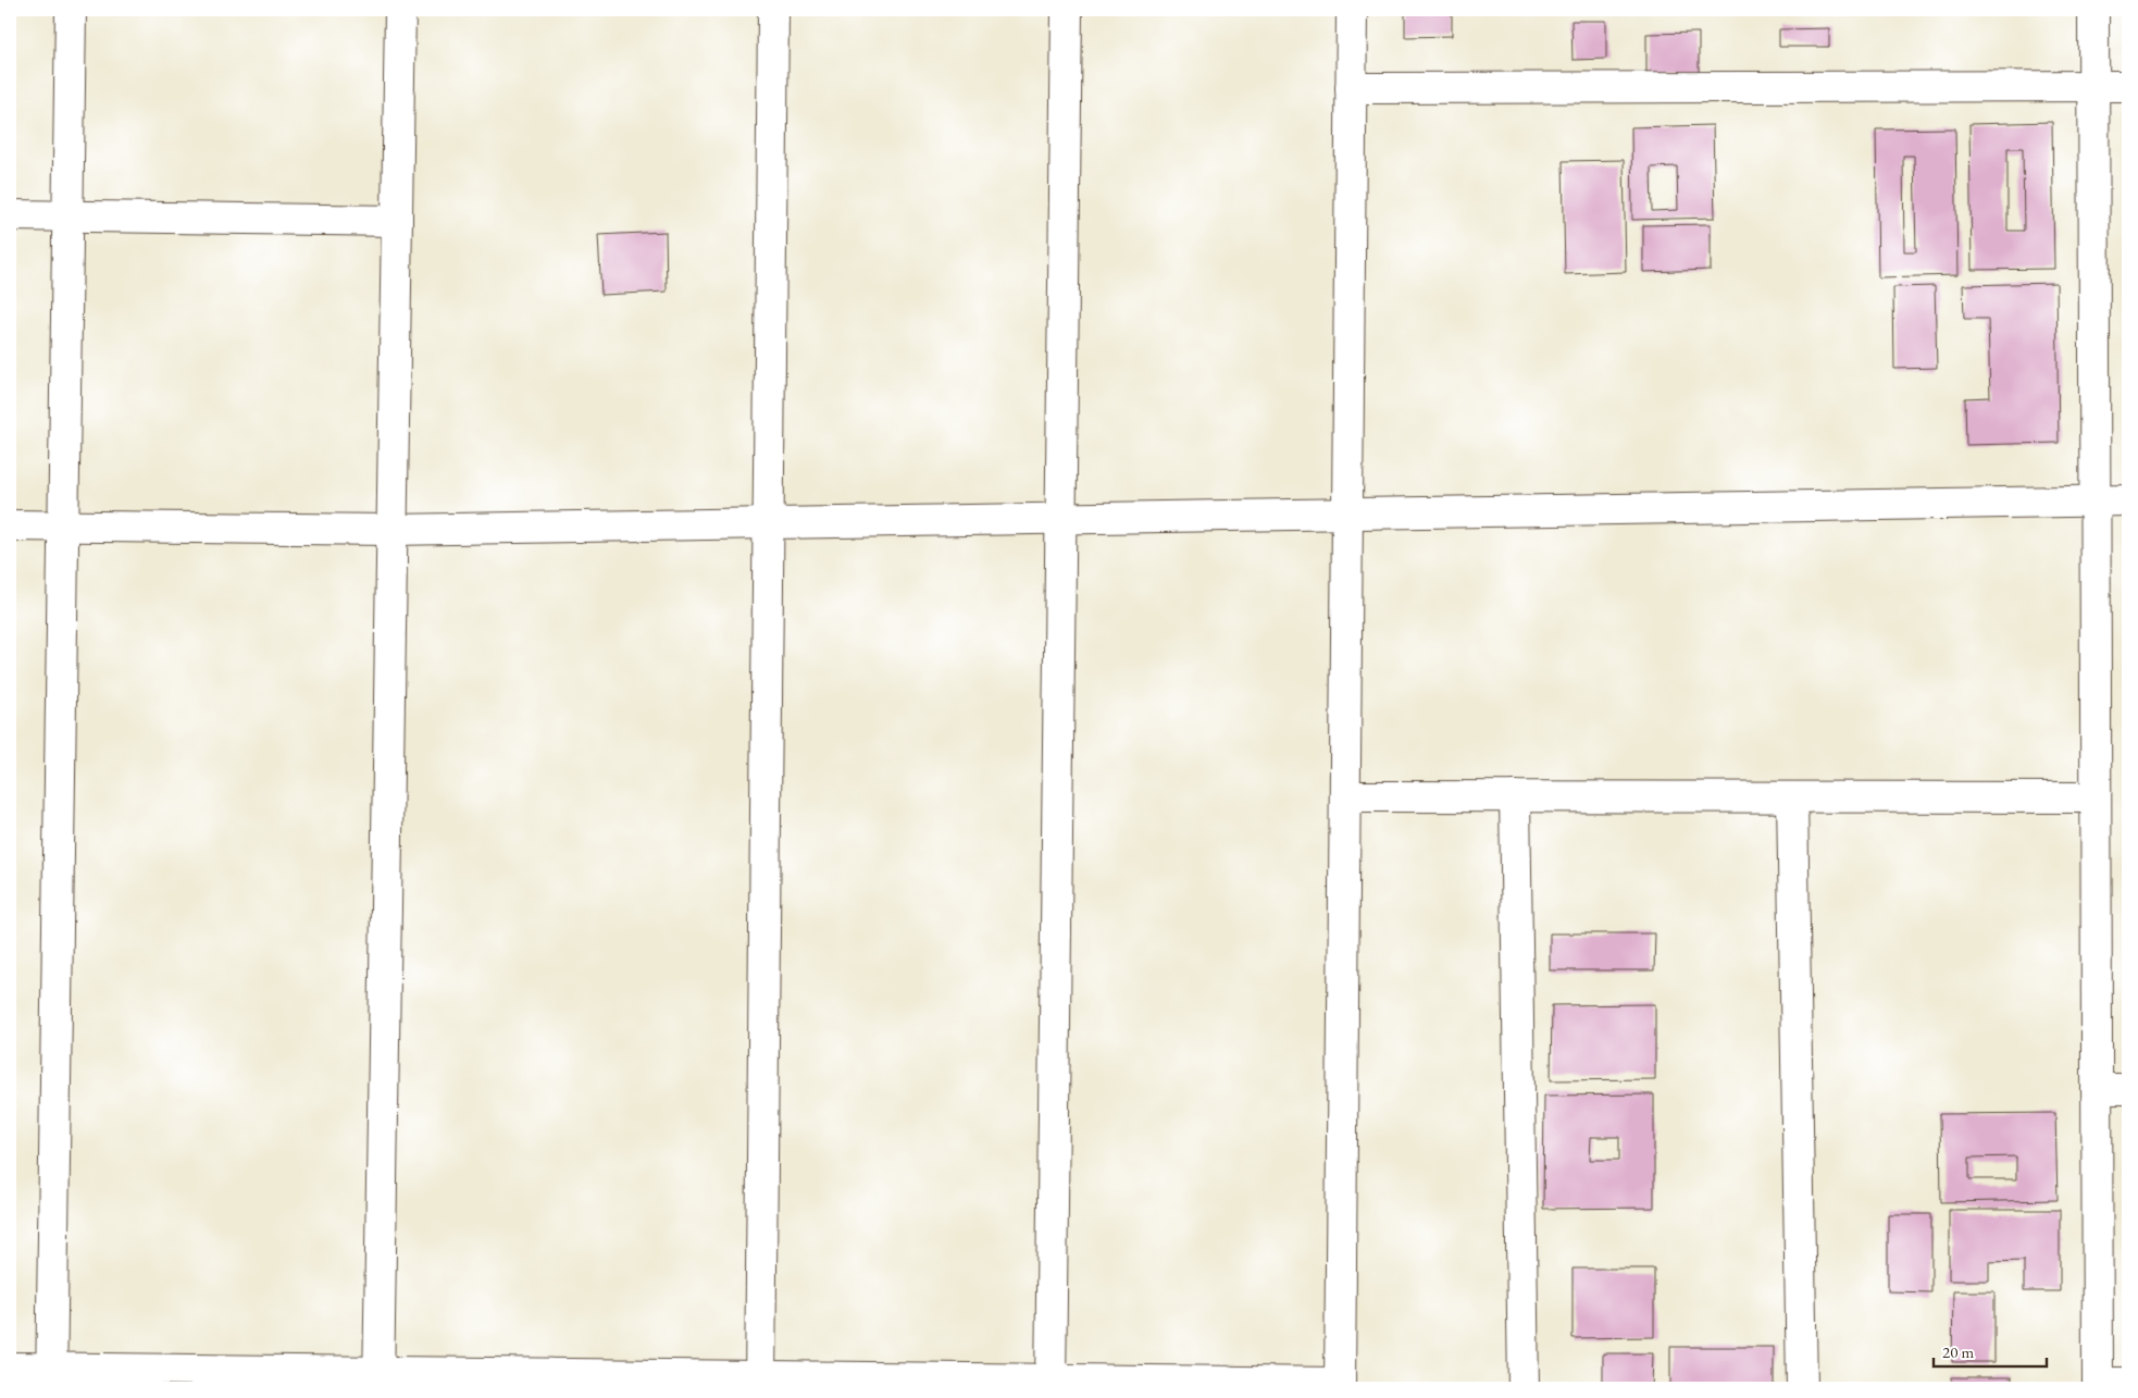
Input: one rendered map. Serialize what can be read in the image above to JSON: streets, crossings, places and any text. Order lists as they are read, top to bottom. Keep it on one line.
{"scale_bar":"20 m"}
